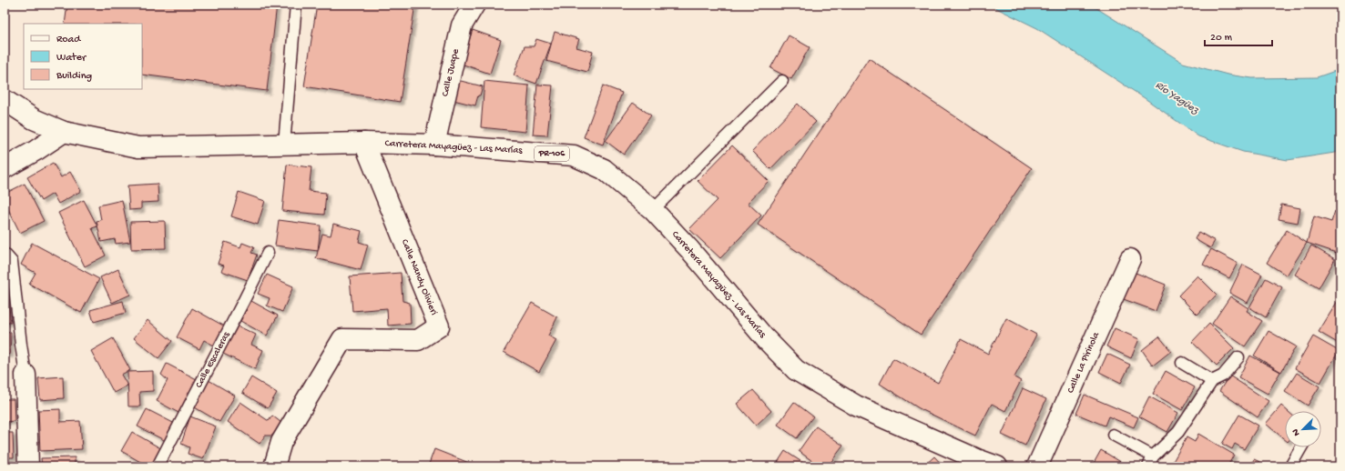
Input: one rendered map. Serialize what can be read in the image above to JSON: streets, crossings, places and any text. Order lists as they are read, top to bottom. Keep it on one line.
{"streets":{"main road":["Calle Juape","Carretera Mayagüez - Las Marías","PR-106","Calle Nandy Olivieri","Calle La Pirinola"],"lane":["Calle Escaleras"]},"crossings":[["Calle Juape","Carretera Mayagüez - Las Marías"],["Carretera Mayagüez - Las Marías","Calle Nandy Olivieri"]],"water":["Río Yagüez"],"legend":["Road","Water","Building"],"scale_bar":"20 m","north":"bottom left"}
